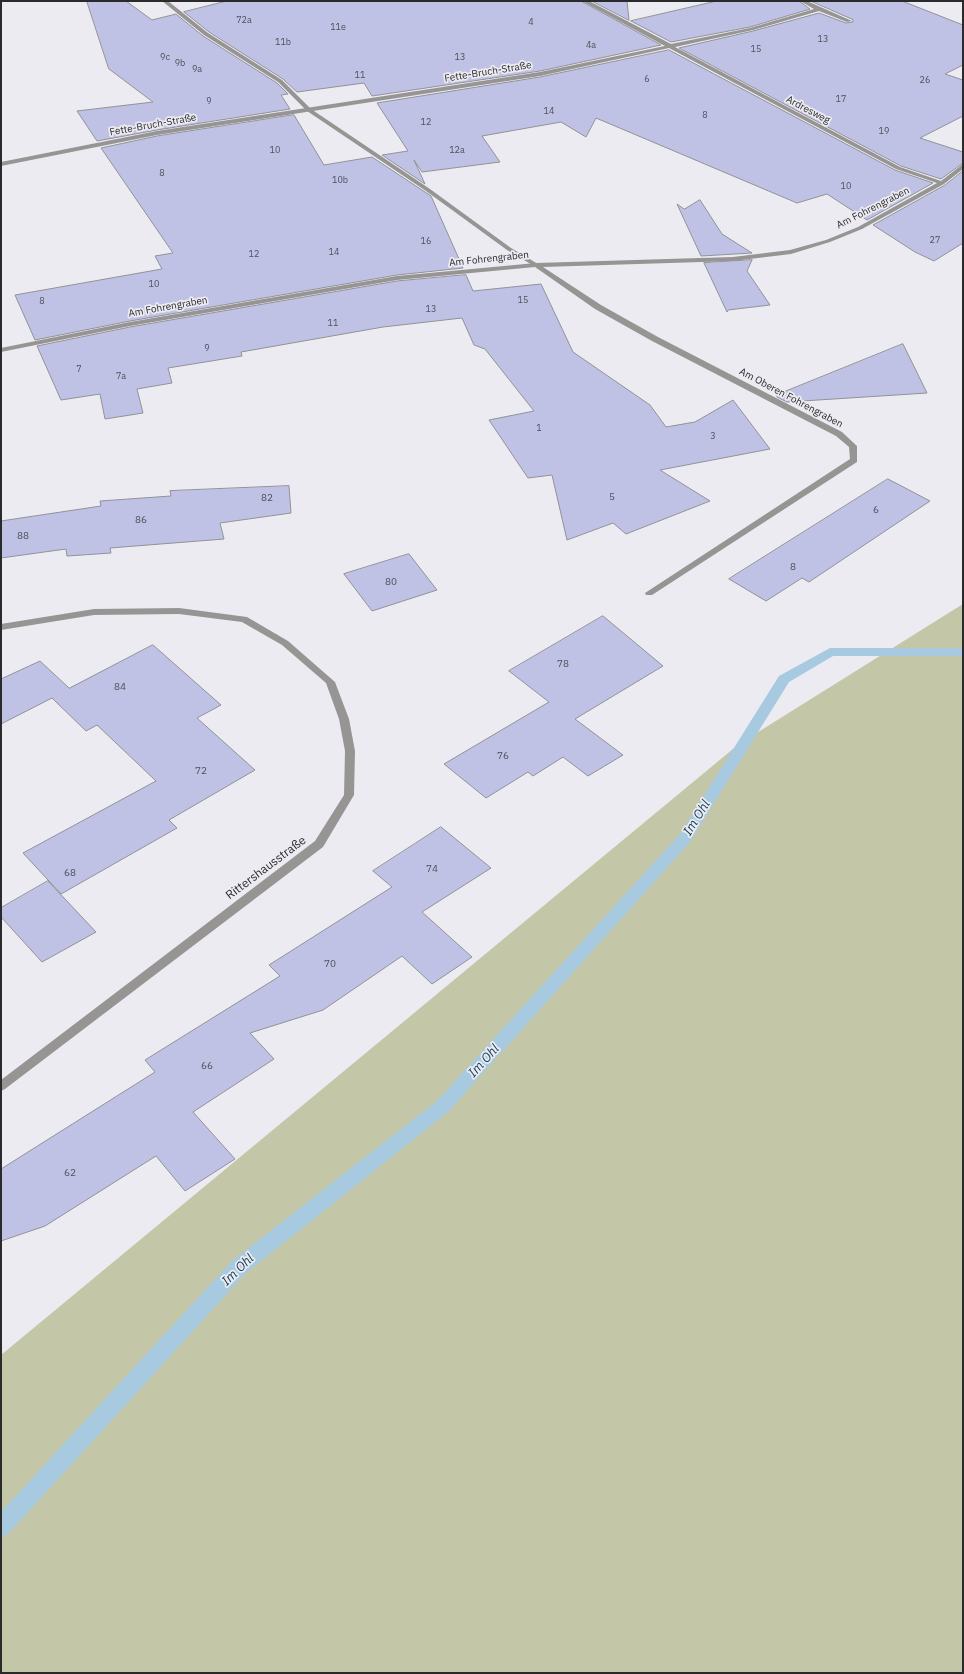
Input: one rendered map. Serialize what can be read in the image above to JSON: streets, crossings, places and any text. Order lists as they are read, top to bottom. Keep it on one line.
{"streets":{"street":["Fette-Bruch-Straße","Ardresweg","Am Fohrengraben","Am Oberen Fohrengraben","Rittershausstraße"]},"crossings":[["Fette-Bruch-Straße","Ardresweg"],["Ardresweg","Am Fohrengraben"],["Am Fohrengraben","Am Oberen Fohrengraben"]],"water":["Im Ohl"],"house_numbers":["72a","4","11e","13","11b","4a","15","9c","13","9b","9a","11","6","26","17","9","14","8","12","19","10","12a","8","10b","10","27","16","14","12","10","15","8","13","11","9","7","7a","1","3","5","82","6","86","88","8","80","78","84","76","72","74","68","70","66","62"]}
